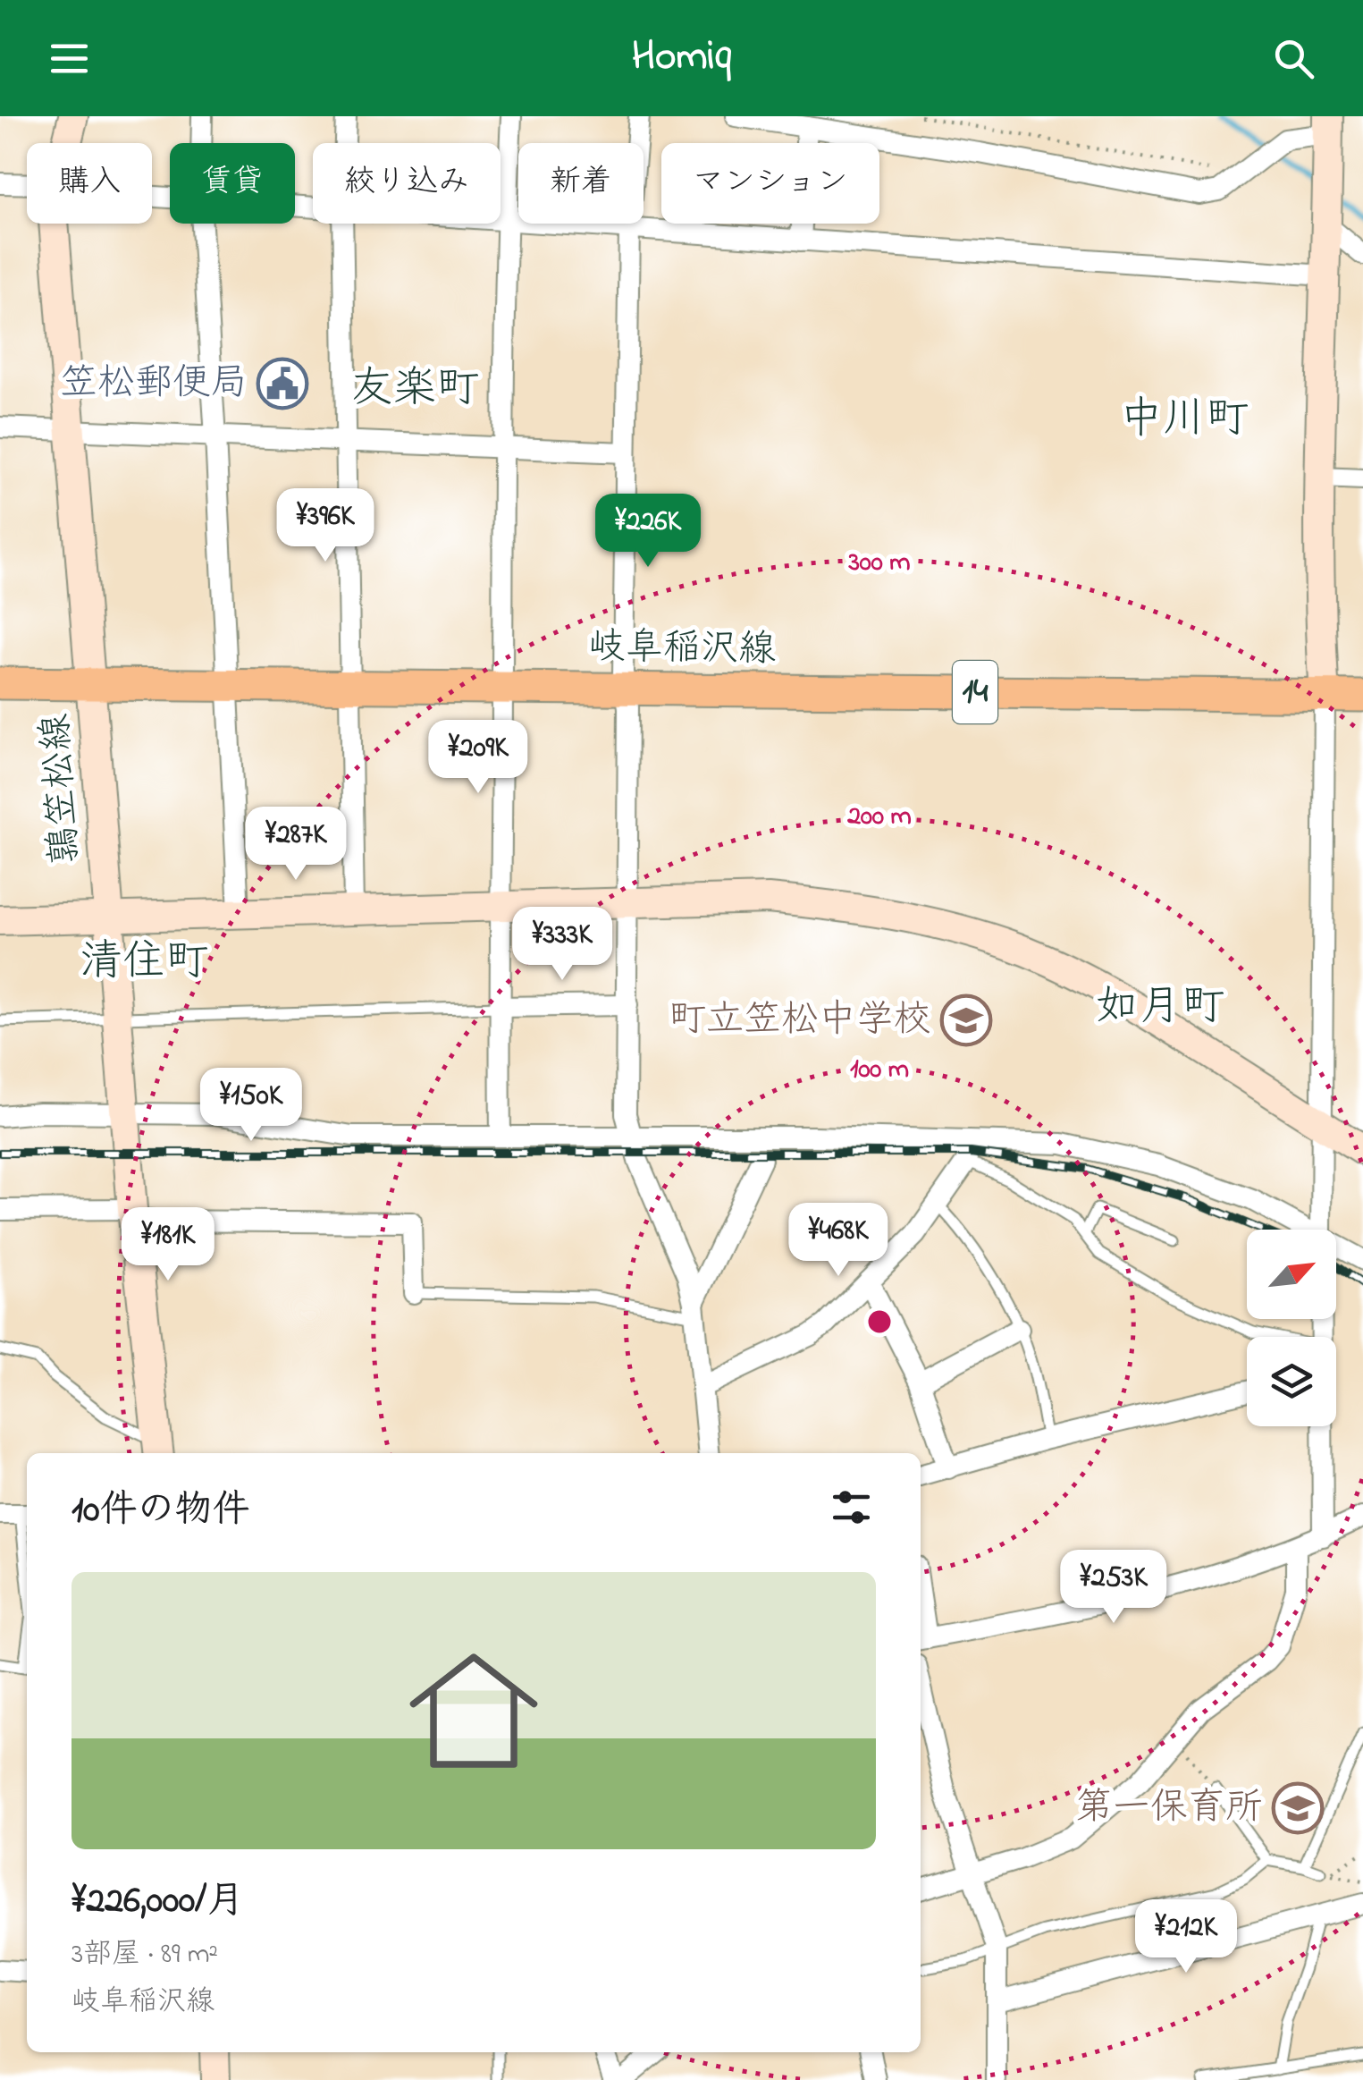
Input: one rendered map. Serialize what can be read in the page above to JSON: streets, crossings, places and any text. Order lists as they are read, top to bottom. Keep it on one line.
{"streets":{"main road":["岐阜稲沢線","14"],"street":["鶉笠松線"]},"crossings":[["岐阜稲沢線","鶉笠松線"]],"districts":["友楽町","中川町","清住町","如月町"],"places":{"public building":["笠松郵便局"],"school or university":["町立笠松中学校","第一保育所"]},"north":"top right","page":{"header":"Homiq","chip":["購入","賃貸","絞り込み","新着","マンション"],"price":["¥396K","¥226K","¥209K","¥287K","¥333K","¥150K","¥468K","¥181K","¥253K","¥212K"],"heading":"10件の物件","list":[{"name":"¥226,000/月","note":"3部屋 · 89 m² · 岐阜稲沢線"}]},"rings":["300 m","200 m","100 m"]}
